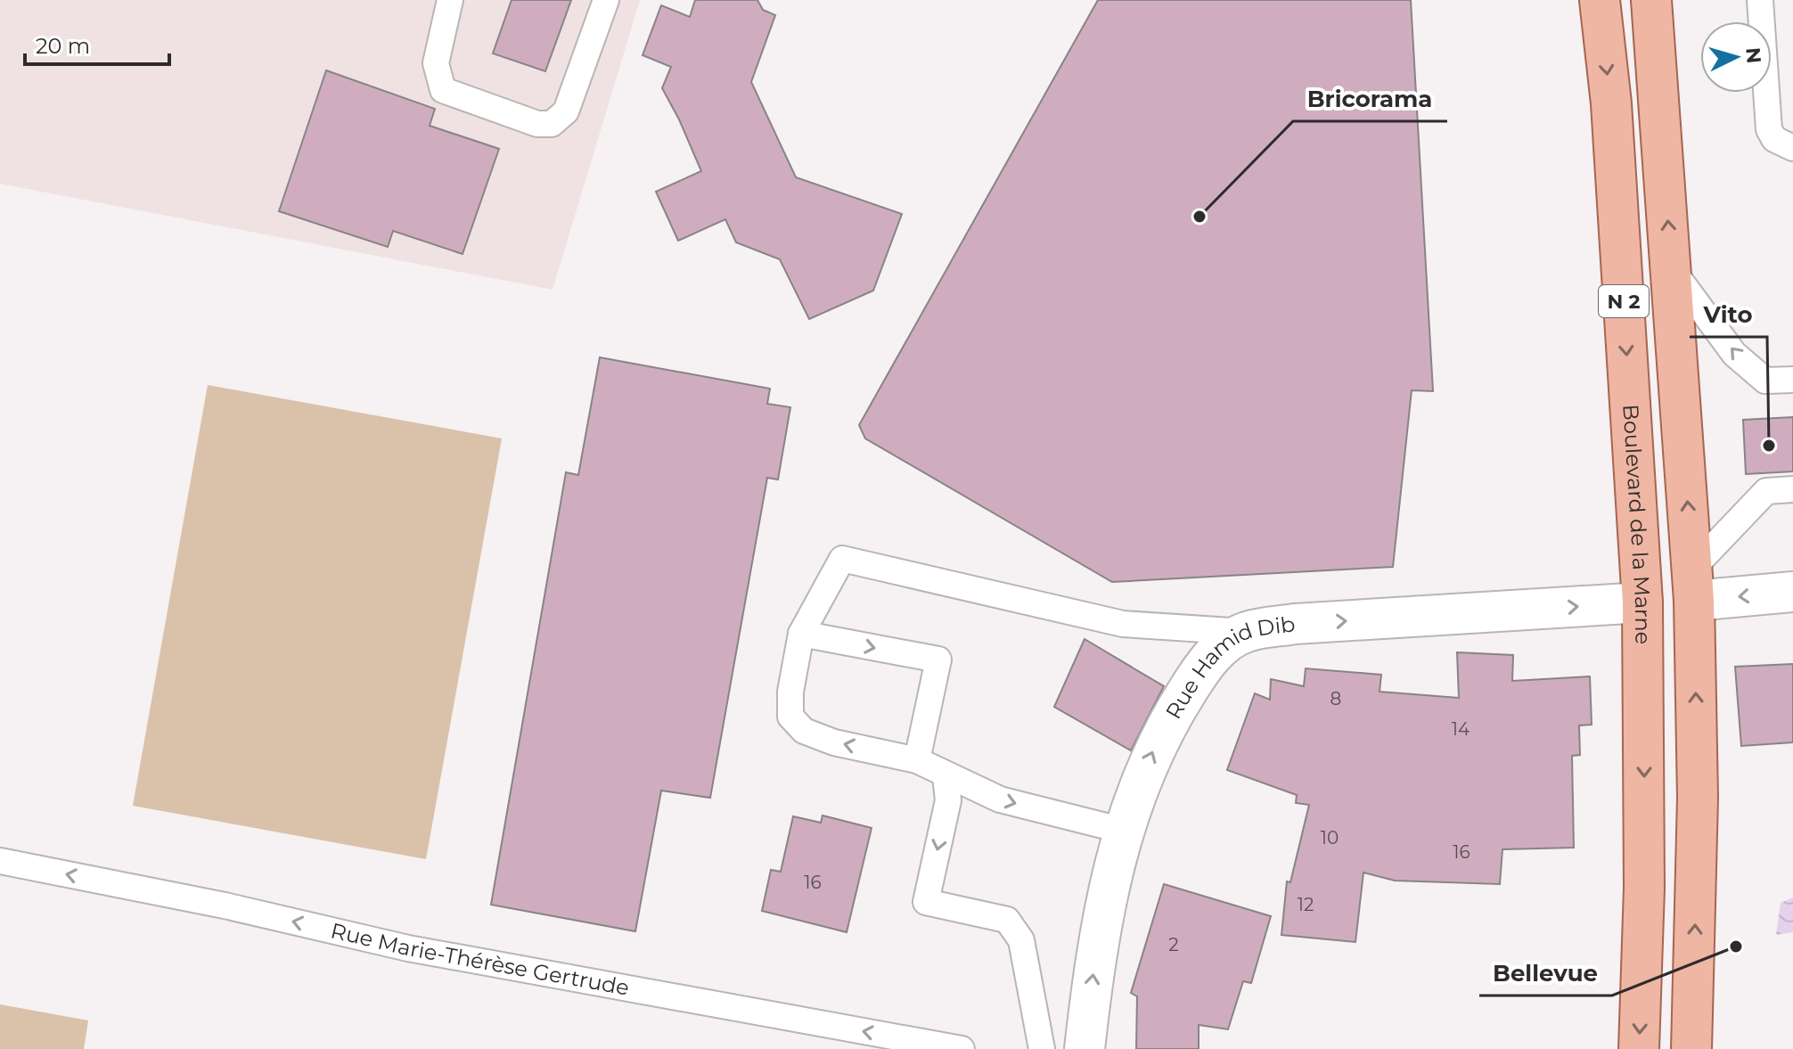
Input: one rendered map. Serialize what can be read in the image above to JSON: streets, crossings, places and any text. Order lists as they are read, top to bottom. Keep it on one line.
{"streets":{"main road":["N 2","Boulevard de la Marne"],"street":["Rue Hamid Dib"],"lane":["Rue Marie-Thérèse Gertrude"]},"crossings":[["Boulevard de la Marne","Rue Hamid Dib"]],"one_way":["Rue Hamid Dib","Rue Marie-Thérèse Gertrude"],"places":["Bricorama","Vito","Bellevue"],"house_numbers":["8","14","10","16","16","12","2"],"scale_bar":"20 m","north":"right"}
